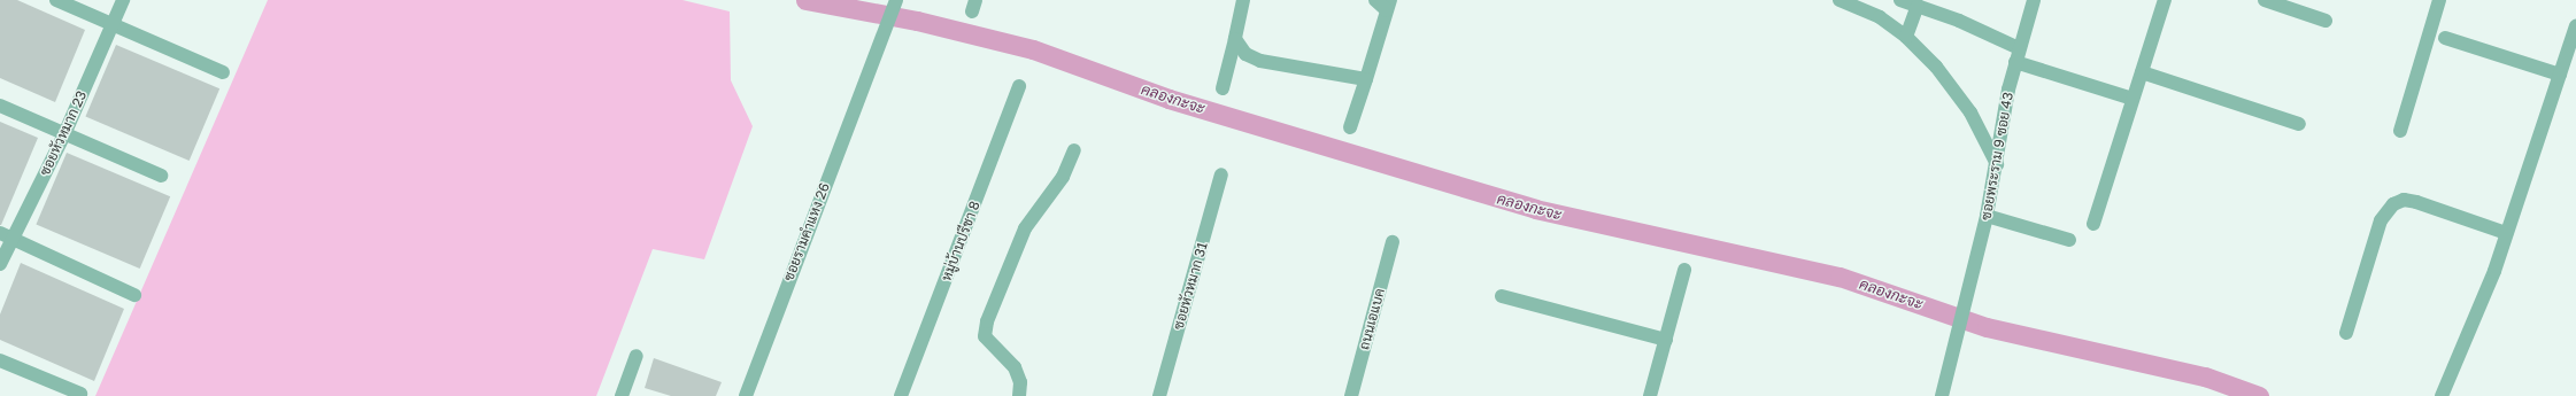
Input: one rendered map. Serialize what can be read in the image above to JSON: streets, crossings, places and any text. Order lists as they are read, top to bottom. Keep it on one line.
{"streets":{"street":["ซอยหัวหมาก 23","ซอยพระราม 9 ซอย 43","ซอยรามคำแหง 26","หมู่บ้านปรีชา 8","ซอยหัวหมาก 31","ถนนเอแบค"]},"water":["คลองกะจะ"]}
